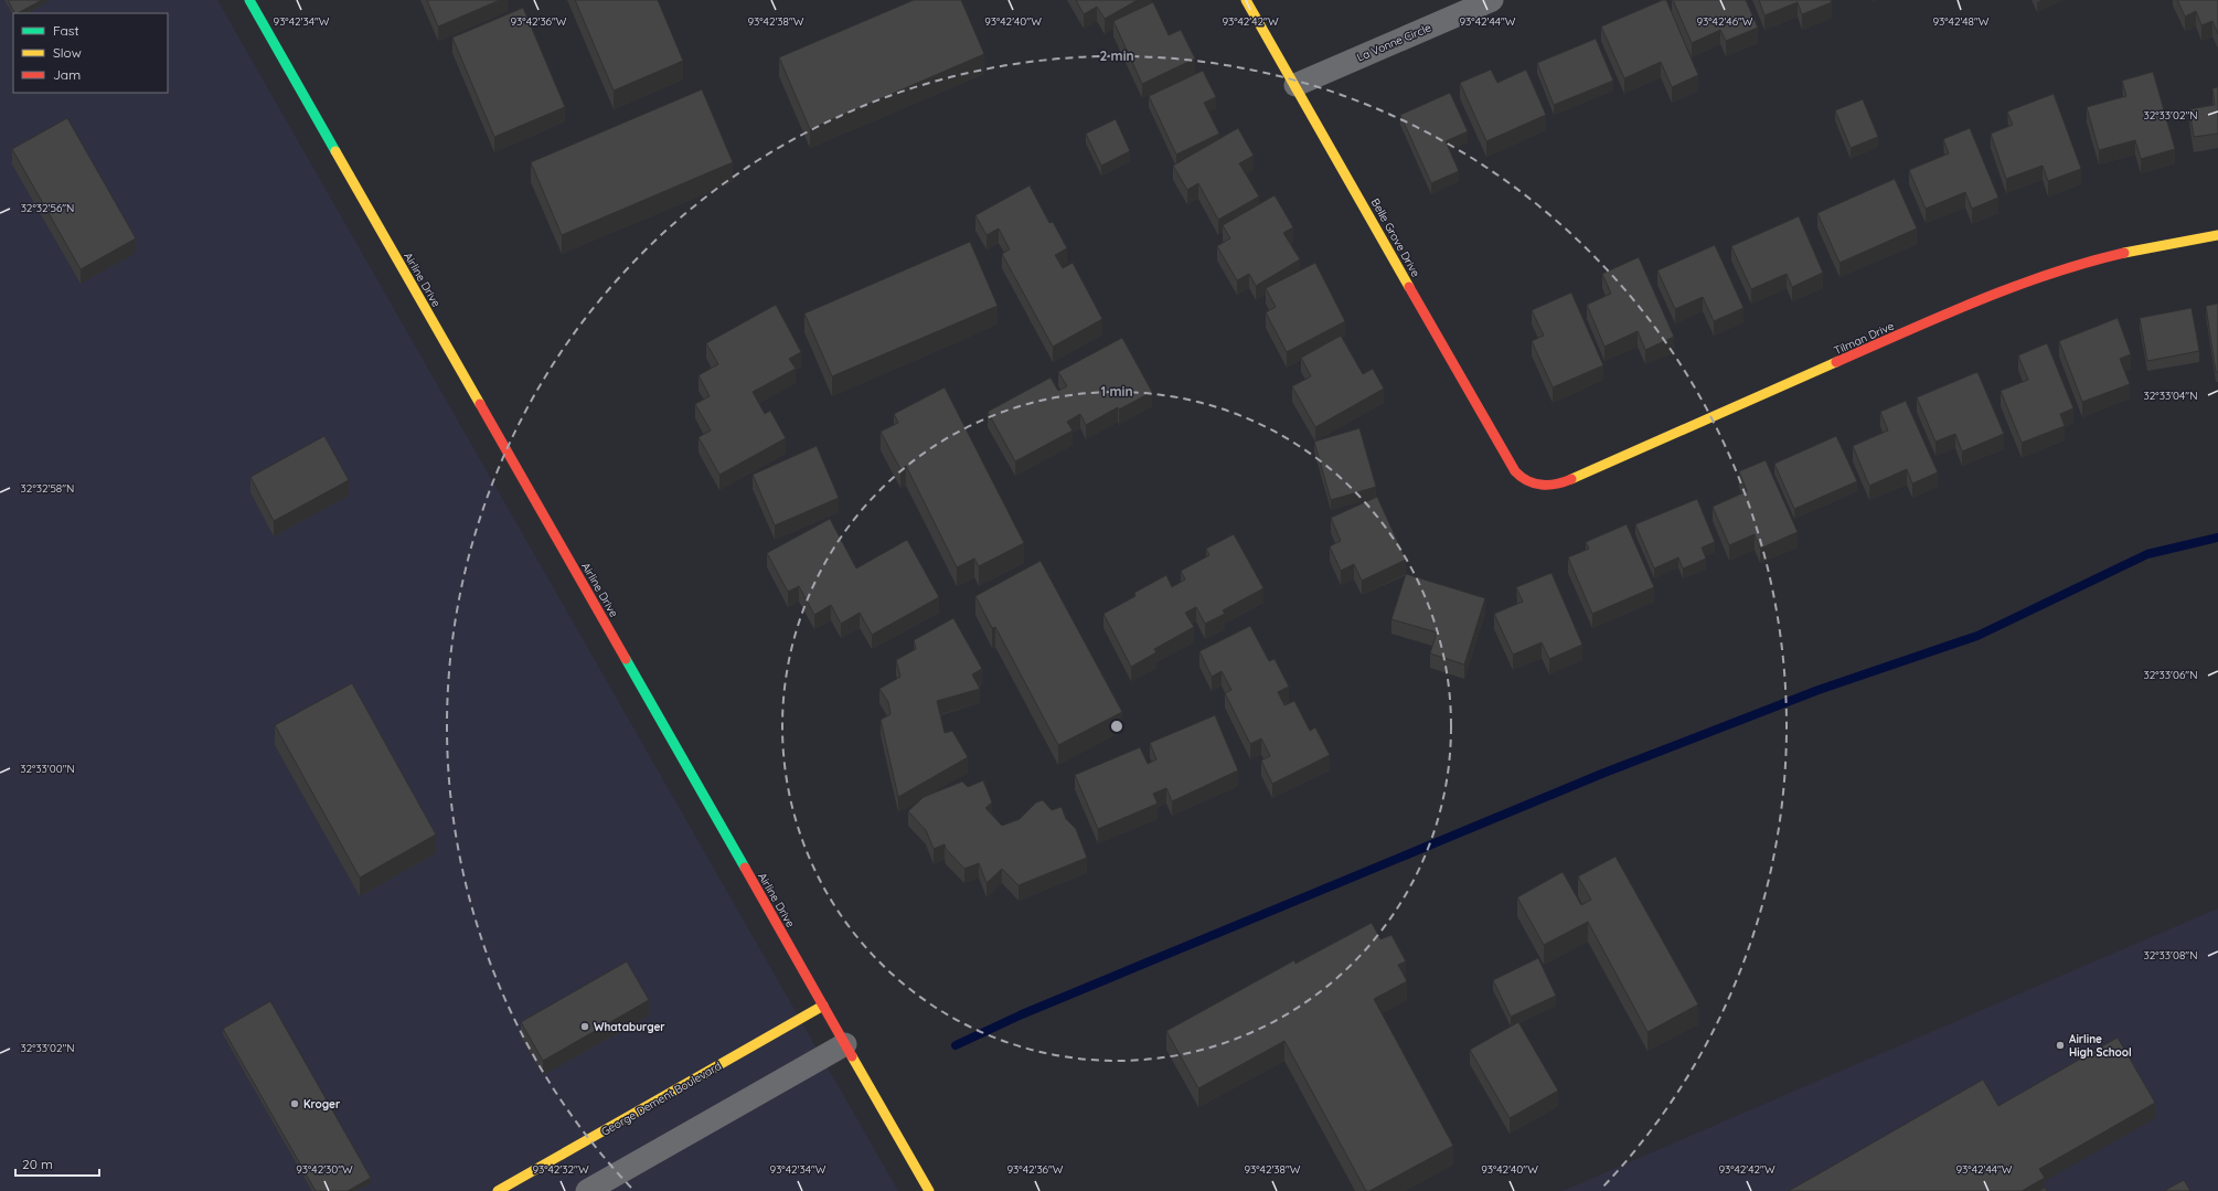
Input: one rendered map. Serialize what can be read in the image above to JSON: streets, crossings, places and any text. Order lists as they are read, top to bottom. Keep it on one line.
{"streets":{"street":["La Vonne Circle","Belle Grove Drive","Airline Drive","Tilman Drive","George Dement Boulevard"]},"crossings":[["La Vonne Circle","Belle Grove Drive"],["Belle Grove Drive","Tilman Drive"],["Airline Drive","George Dement Boulevard"]],"places":["Whataburger","Airline High School","Kroger"],"legend":["Fast","Slow","Jam"],"scale_bar":"20 m","coordinates":["93°42'34\"W","93°42'36\"W","93°42'38\"W","93°42'40\"W","93°42'42\"W","93°42'44\"W","93°42'46\"W","93°42'48\"W","32°33'02\"N","32°32'56\"N","32°33'04\"N","32°32'58\"N","32°33'06\"N","32°33'00\"N","32°33'08\"N","93°42'30\"W","93°42'32\"W"],"rings":["2 min","1 min"]}
